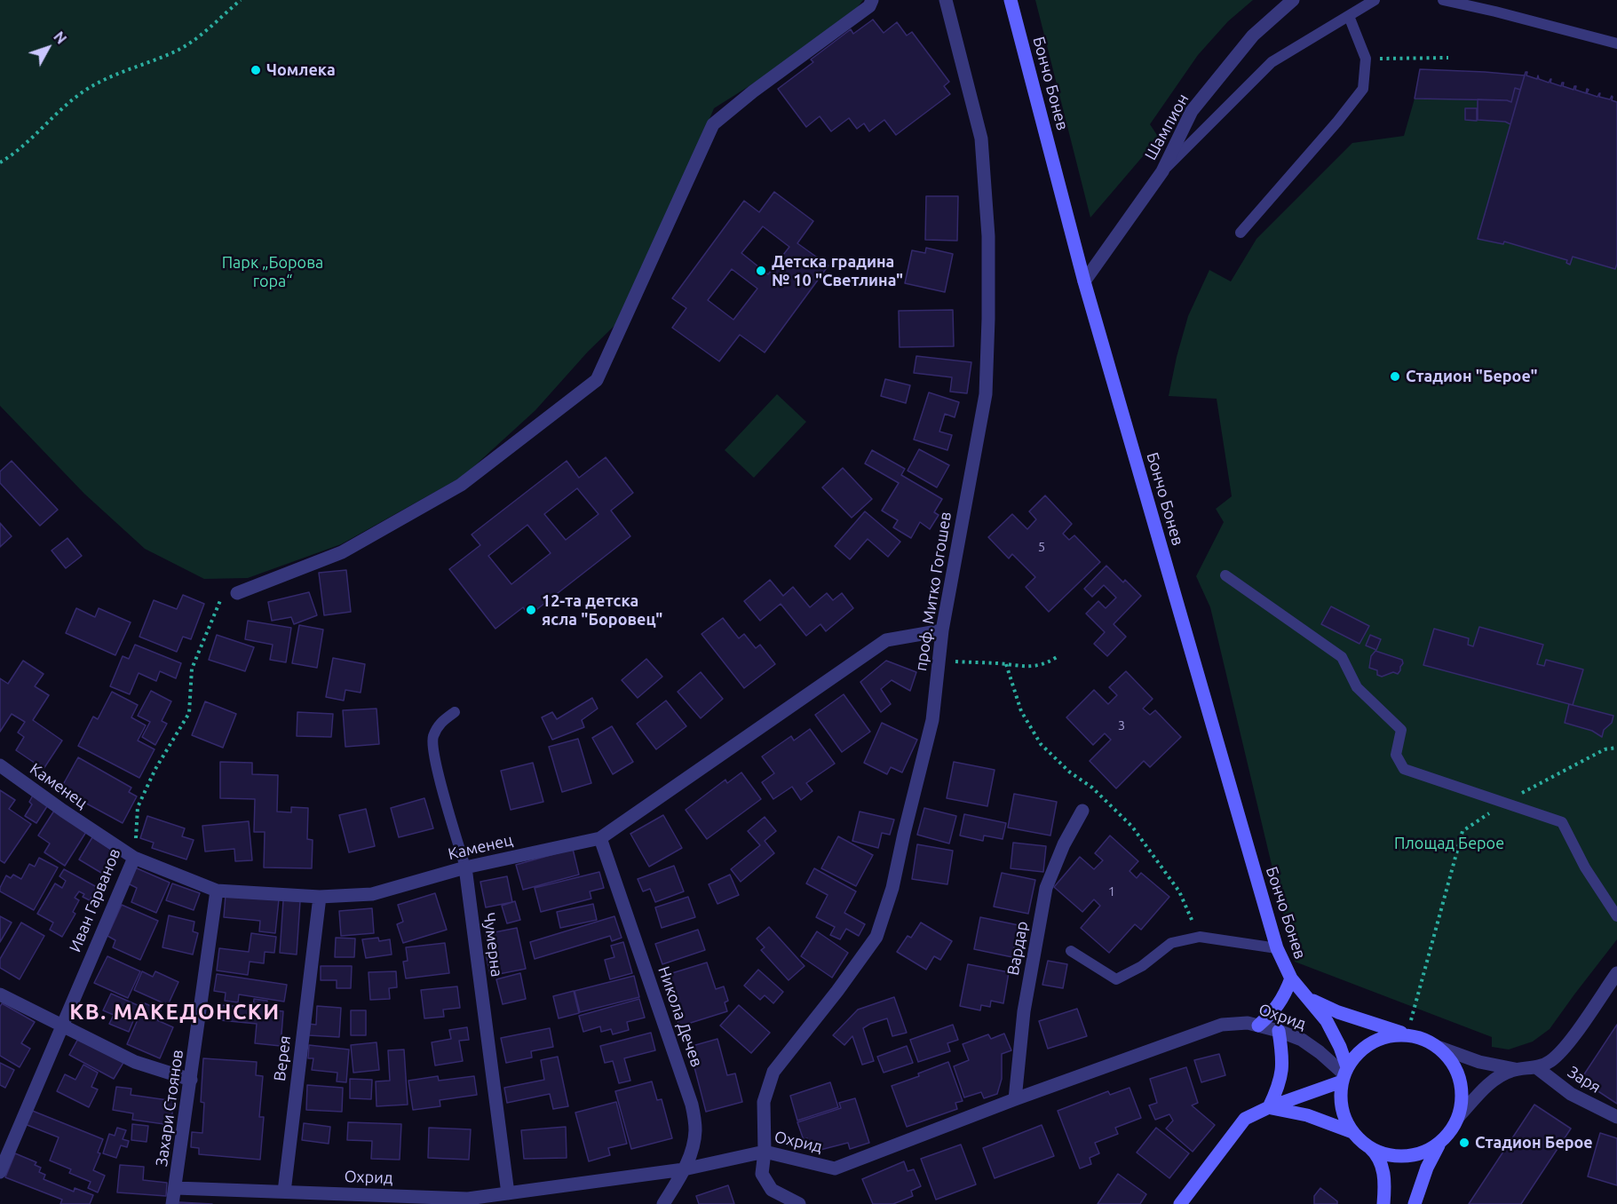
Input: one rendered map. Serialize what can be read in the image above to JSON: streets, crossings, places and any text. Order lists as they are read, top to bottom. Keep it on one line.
{"streets":{"street":["Бончо Бонев","Шампион","проф. Митко Гогошев","Каменец","Иван Гарванов","Чумерна","Вардар","Никола Дечев","Охрид","Верея","Заря","Захари Стоянов"]},"crossings":[["Бончо Бонев","Шампион"],["Бончо Бонев","Охрид"],["проф. Митко Гогошев","Каменец"],["проф. Митко Гогошев","Охрид"],["Каменец","Иван Гарванов"],["Каменец","Чумерна"],["Каменец","Никола Дечев"],["Каменец","Верея"],["Каменец","Захари Стоянов"],["Чумерна","Охрид"],["Вардар","Охрид"],["Никола Дечев","Охрид"],["Охрид","Верея"],["Охрид","Захари Стоянов"]],"districts":["КВ. МАКЕДОНСКИ"],"parks":["Парк „Борова гора“","Площад Берое"],"places":["Чомлека","Детска градина № 10 \"Светлина\"","Стадион \"Берое\"","12-та детска ясла \"Боровец\"","Стадион Берое"],"house_numbers":["5","3","1"],"north":"top right"}
